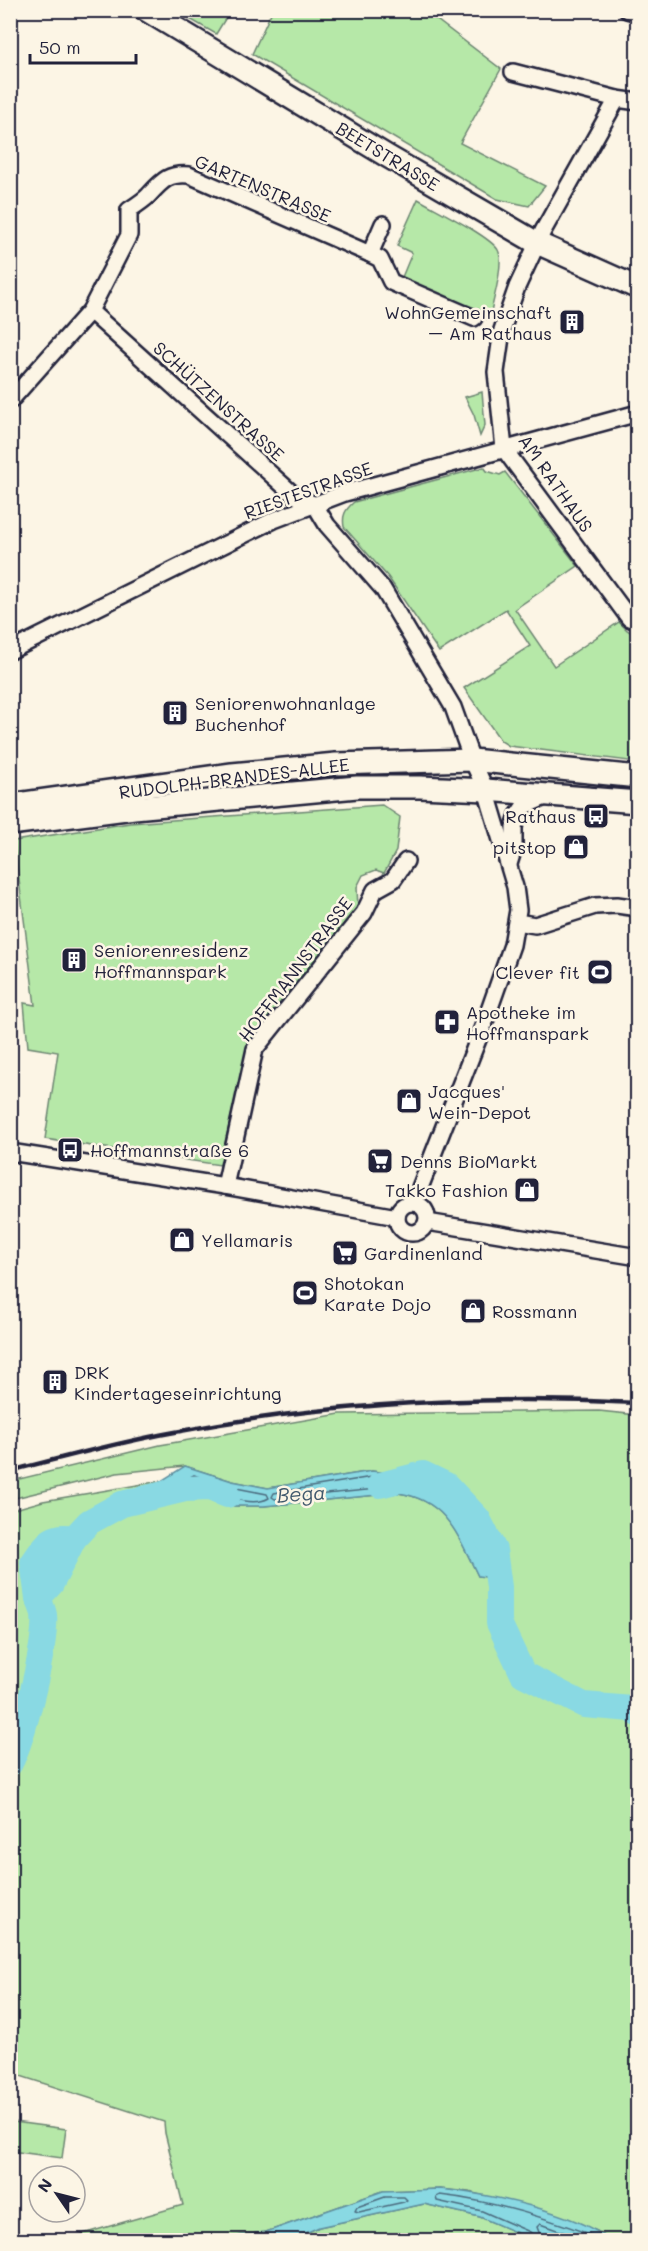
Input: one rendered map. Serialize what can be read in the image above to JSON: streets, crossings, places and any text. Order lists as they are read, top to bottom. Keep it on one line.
{"streets":{"main road":["BEETSTRASSE","RUDOLPH-BRANDES-ALLEE"],"street":["GARTENSTRASSE","SCHÜTZENSTRASSE","AM RATHAUS","RIESTESTRASSE","HOFFMANNSTRASSE"]},"crossings":[["BEETSTRASSE","AM RATHAUS"],["GARTENSTRASSE","SCHÜTZENSTRASSE"],["SCHÜTZENSTRASSE","RIESTESTRASSE"],["SCHÜTZENSTRASSE","RUDOLPH-BRANDES-ALLEE"],["AM RATHAUS","RIESTESTRASSE"]],"water":["Bega"],"places":{"building":["WohnGemeinschaft – Am Rathaus","Seniorenwohnanlage Buchenhof","Seniorenresidenz Hoffmannspark","DRK Kindertageseinrichtung"],"bus stop":["Rathaus","Hoffmannstraße 6"],"shop":["pitstop","Jacques' Wein-Depot","Takko Fashion","Yellamaris","Rossmann"],"sports":["Clever fit","Shotokan Karate Dojo"],"pharmacy":["Apotheke im Hoffmanspark"],"supermarket":["Denns BioMarkt","Gardinenland"]},"scale_bar":"50 m","north":"top left"}
